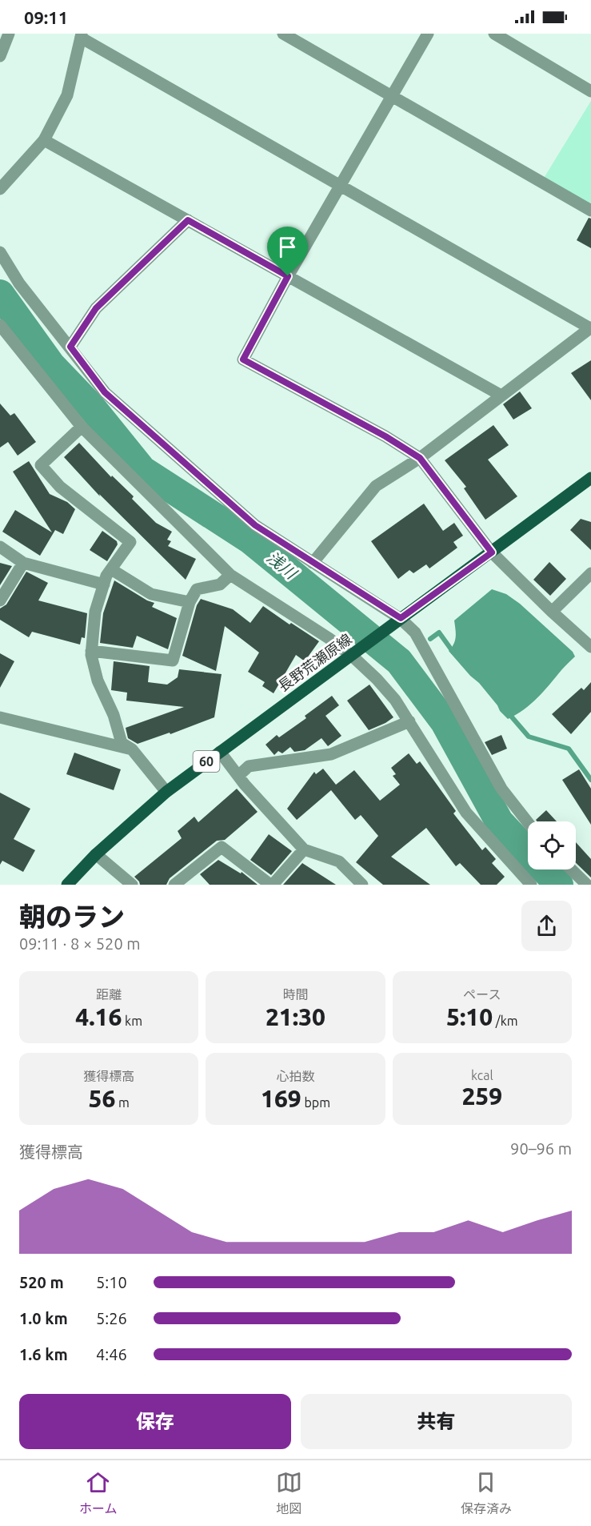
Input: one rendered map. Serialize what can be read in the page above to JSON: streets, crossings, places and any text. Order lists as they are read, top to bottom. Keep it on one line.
{"streets":{"main road":["長野荒瀬原線","60"]},"water":["浅川"],"page":{"status":"09:11","heading":["朝のラン","09:11 · 8 × 520 m"],"stats":[["距離","4.16 km"],["時間","21:30"],["ペース","5:10 /km"],["獲得標高","56 m"],["心拍数","169 bpm"],["kcal","259"]],"chart":["獲得標高","90–96 m"],"list":[{"name":"520 m","note":"5:10"},{"name":"1.0 km","note":"5:26"},{"name":"1.6 km","note":"4:46"}],"buttons":["保存","共有"],"tabs":["ホーム","地図","保存済み"]}}
